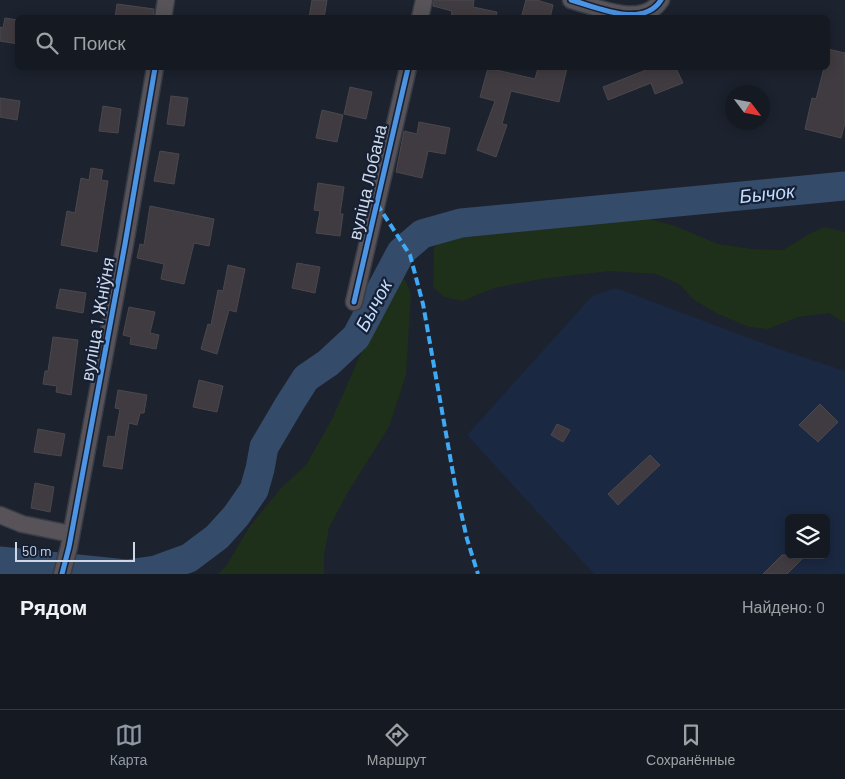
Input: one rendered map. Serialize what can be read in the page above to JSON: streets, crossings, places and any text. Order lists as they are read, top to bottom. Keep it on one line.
{"streets":{"street":["вуліца Лобана","вуліца 1 Жніўня"]},"water":["Бычок"],"scale_bar":"50 m","north":"bottom right","page":{"search":"Поиск","scale":"50 m","heading":["Рядом","Найдено: 0"],"nav":["Карта","Маршрут","Сохранённые"]}}
